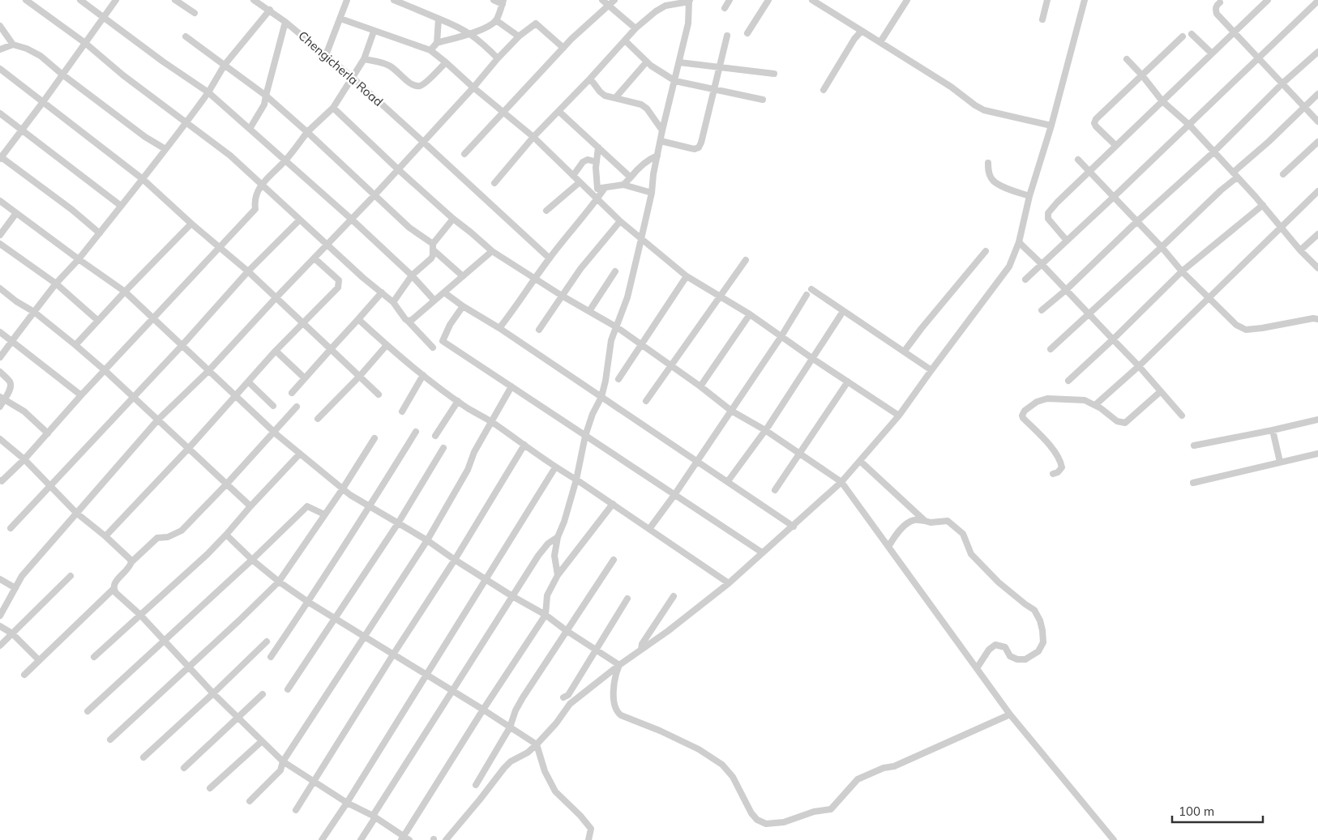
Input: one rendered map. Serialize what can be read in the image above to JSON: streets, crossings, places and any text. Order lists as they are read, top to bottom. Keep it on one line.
{"streets":{"street":["Chengicherla Road"]},"scale_bar":"100 m"}
